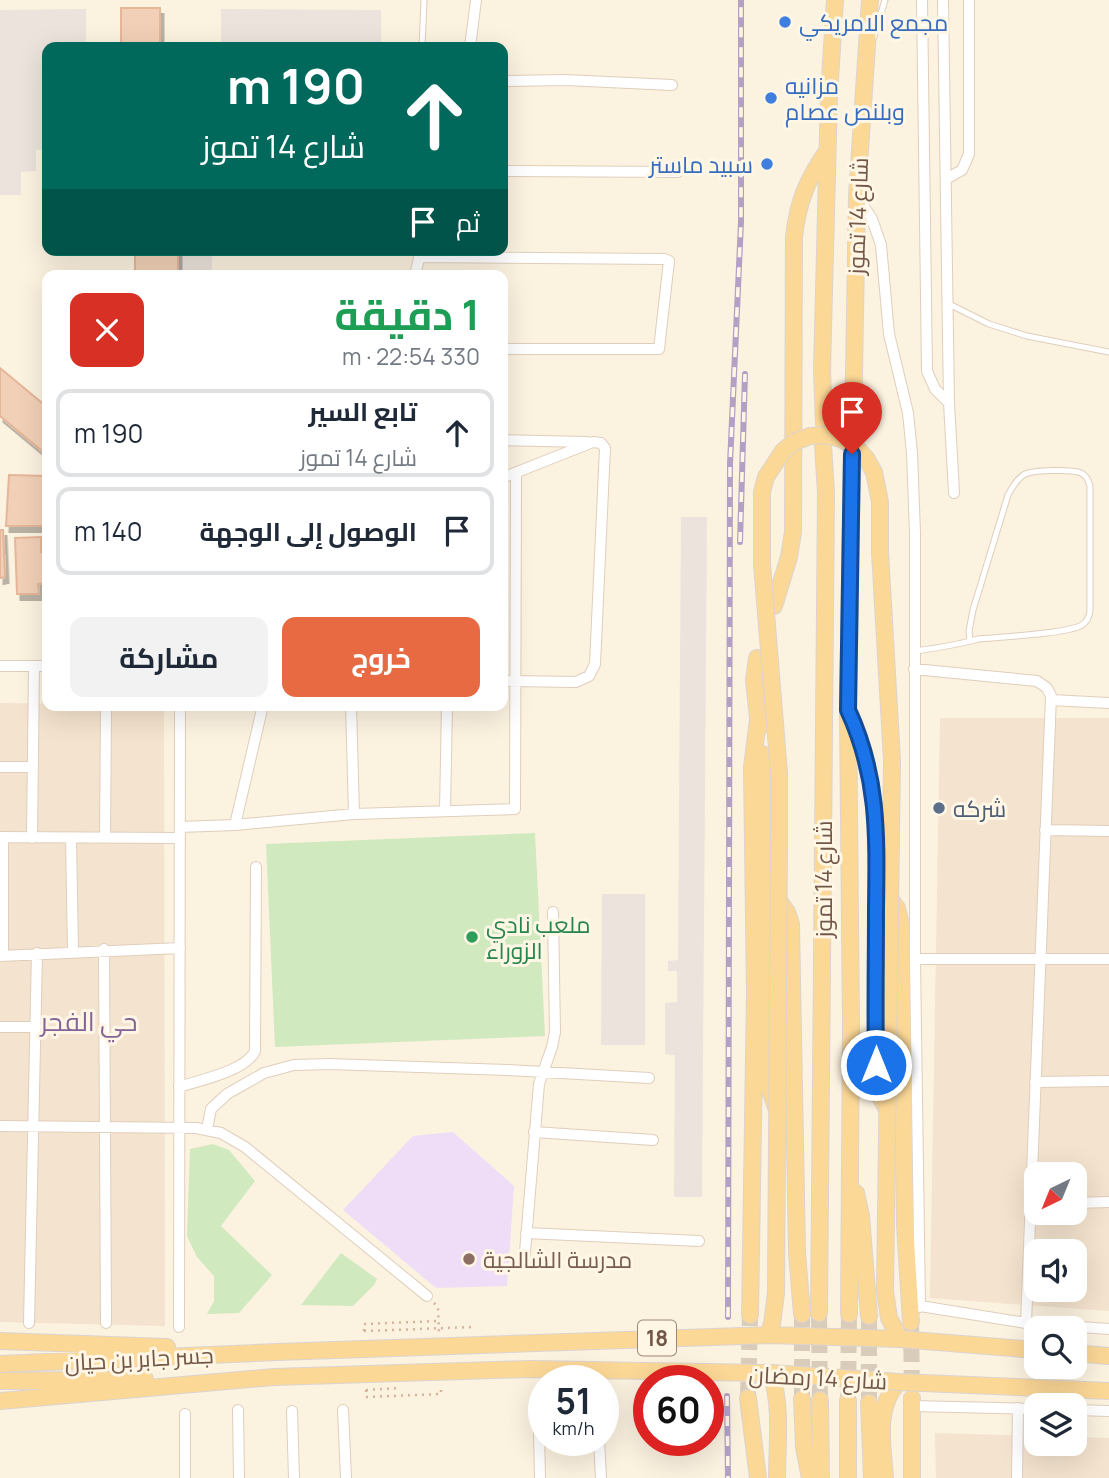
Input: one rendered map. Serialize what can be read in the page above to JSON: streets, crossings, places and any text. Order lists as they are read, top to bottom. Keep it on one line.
{"streets":{"main road":["شارع 14 تموز","18","جسر جابر بن حيان","شارع 14 رمضان"]},"crossings":[["جسر جابر بن حيان","شارع 14 رمضان"]],"districts":["حي الفجر"],"places":["مجمع الامريكي","مزانيه وبلنص عصام","سبيد ماستر","شركه","ملعب نادي الزوراء","مدرسة الشالجية"],"north":"bottom left","page":{"turn":["190 m","شارع 14 تموز"],"then":"ثم","heading":["1 دقيقة","330 m · 22:54"],"list":[{"name":"تابع السير","note":"شارع 14 تموز","value":"190 m"},{"name":"الوصول إلى الوجهة","value":"140 m"}],"buttons":["خروج","مشاركة"],"speed":"51 km/h","limit":"60"}}
